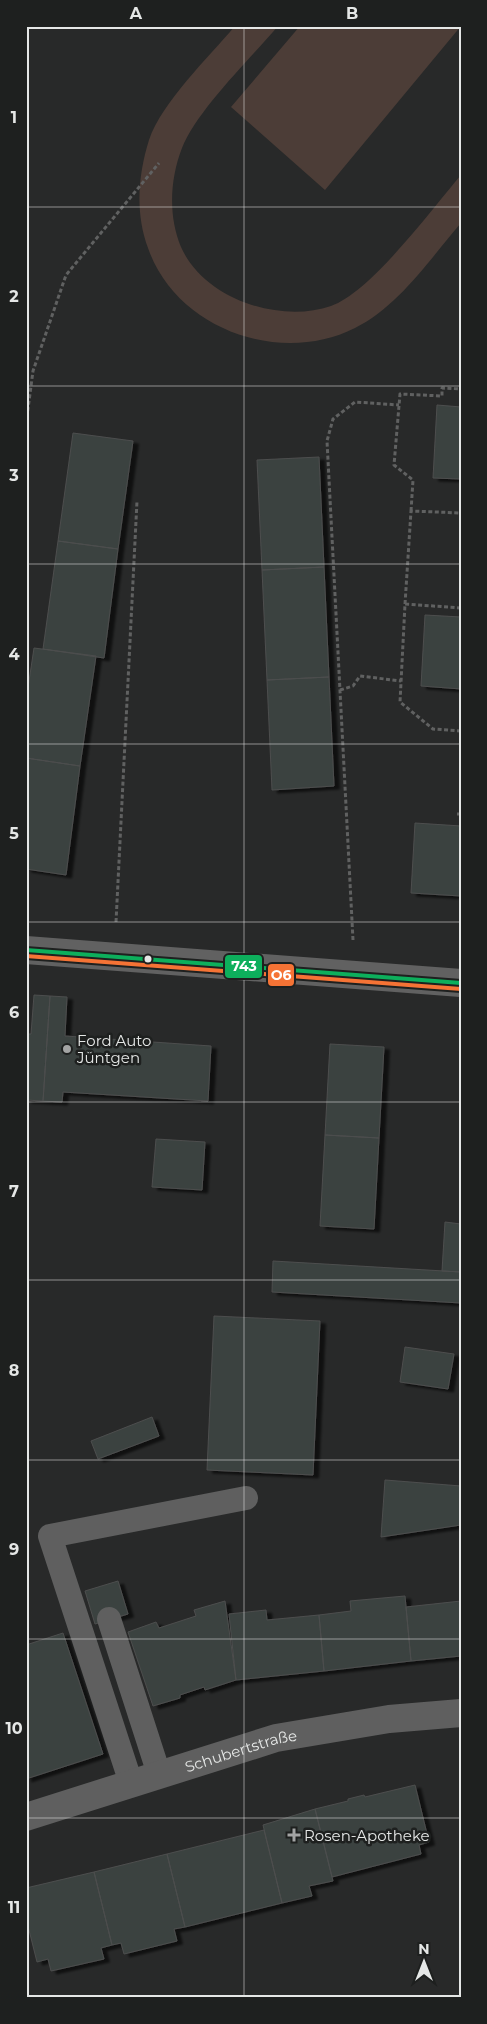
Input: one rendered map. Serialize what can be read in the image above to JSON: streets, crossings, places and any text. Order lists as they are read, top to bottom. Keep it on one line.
{"streets":{"street":["Schubertstraße"]},"places":{"other":["Ford Auto Jüntgen"],"health":["Rosen-Apotheke"]},"lines":["transit line 743","transit line O6"],"north":"top","grid":{"columns":["A","B"],"rows":["1","2","3","4","5","6","7","8","9","10","11"]}}
